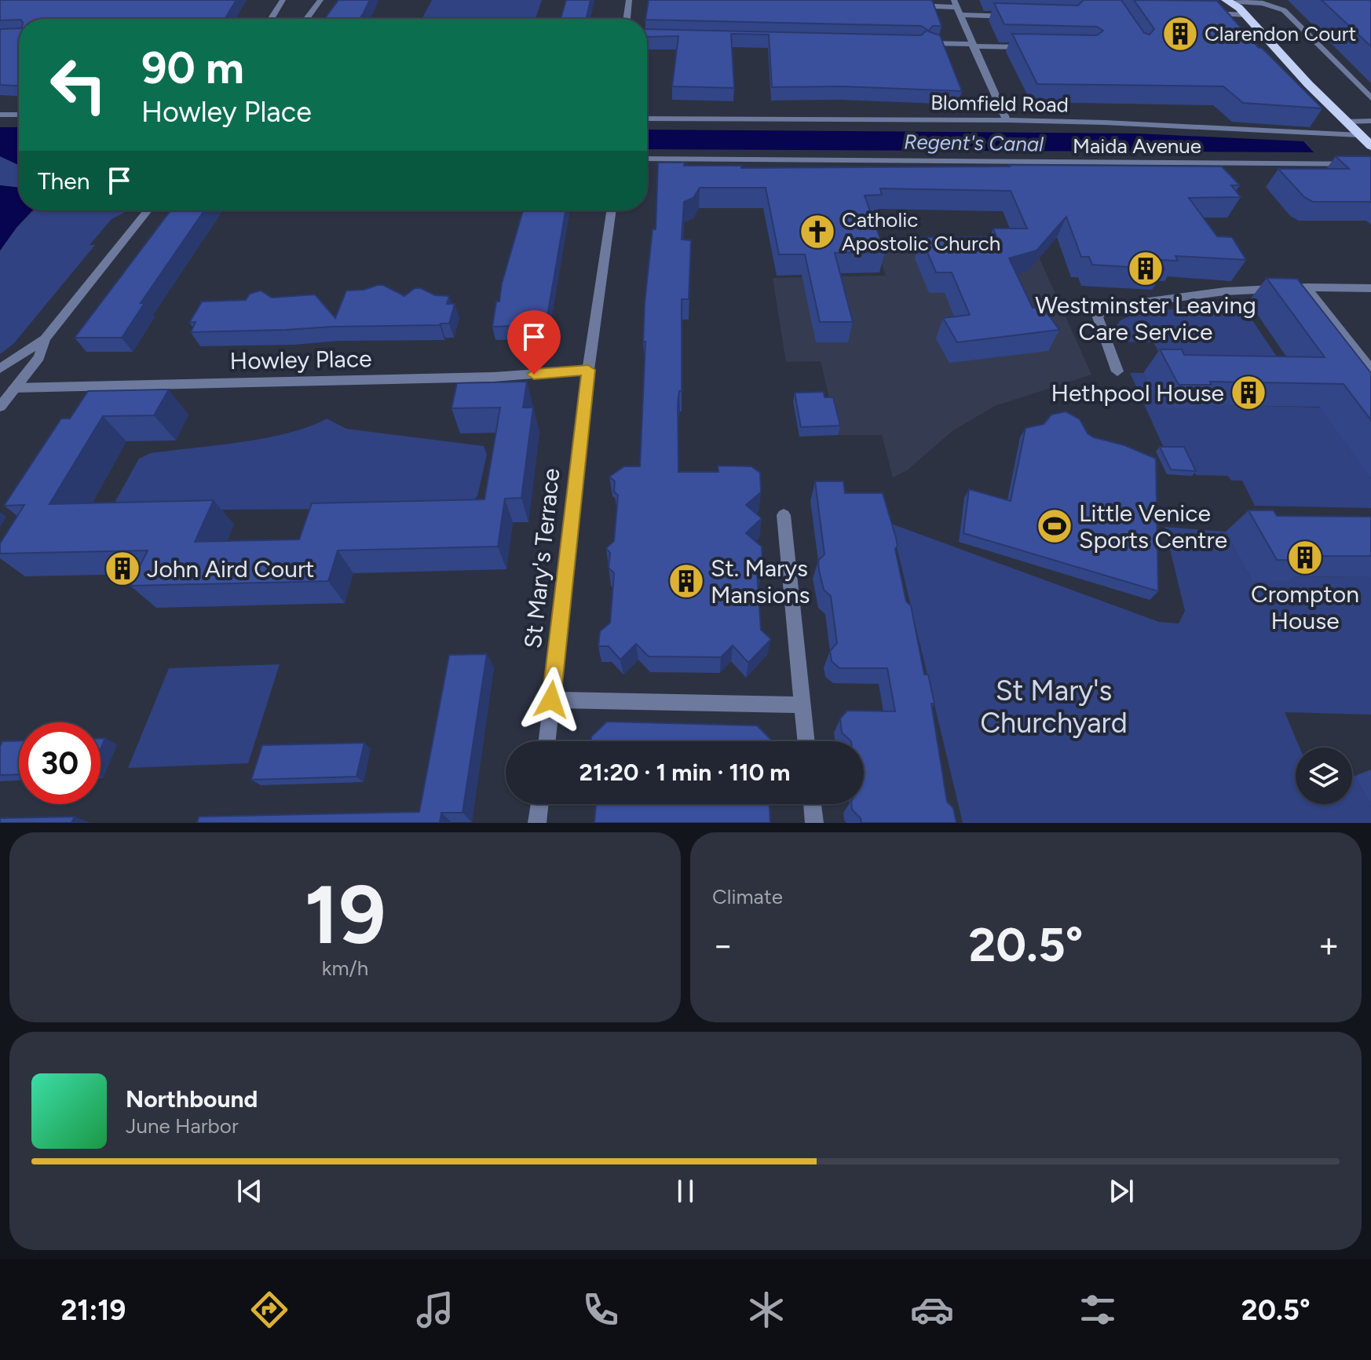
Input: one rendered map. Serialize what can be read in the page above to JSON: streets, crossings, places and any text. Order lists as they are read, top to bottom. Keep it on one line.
{"streets":{"street":["Blomfield Road","Maida Avenue","Howley Place","St Mary's Terrace"]},"crossings":[["Howley Place","St Mary's Terrace"]],"water":["Regent's Canal"],"parks":["St Mary's Churchyard"],"places":{"building":["Clarendon Court","Westminster Leaving Care Service","Hethpool House","Crompton House","John Aird Court","St. Marys Mansions"],"church":["Catholic Apostolic Church"],"sports":["Little Venice Sports Centre"]},"page":{"turn":["90 m","Howley Place"],"then":"Then","limit":"30","trip":"21:20 · 1 min · 110 m","tile":[["19","km/h"],"Climate"],"heat":["−","20.5°","+"],"song":["Northbound","June Harbor"],"tabs":["21:19","20.5°"]}}
